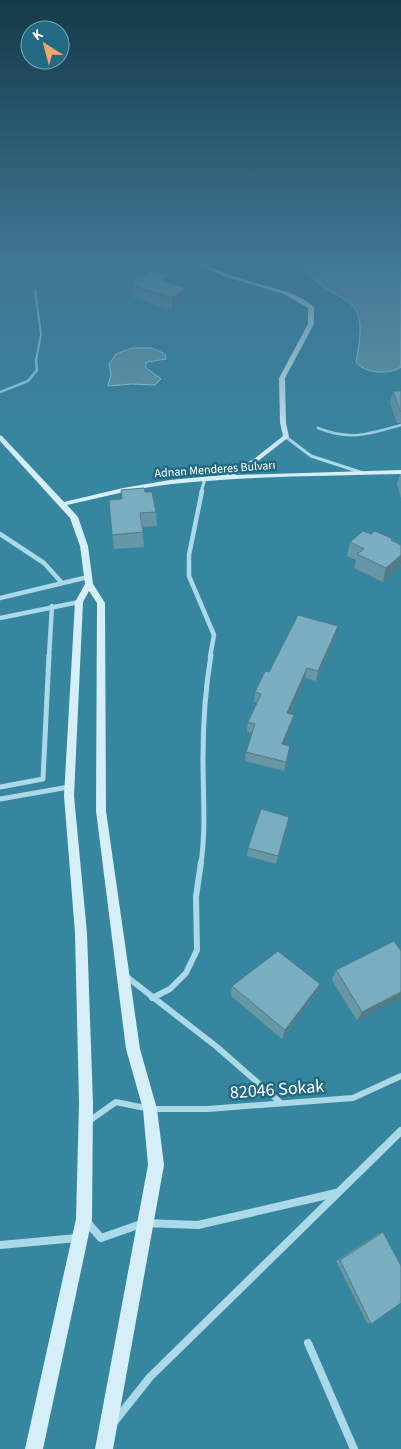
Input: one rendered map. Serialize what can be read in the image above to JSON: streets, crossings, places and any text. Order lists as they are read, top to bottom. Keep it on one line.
{"streets":{"main road":["Adnan Menderes Bulvarı"],"street":["82046 Sokak"]},"north":"top left"}
